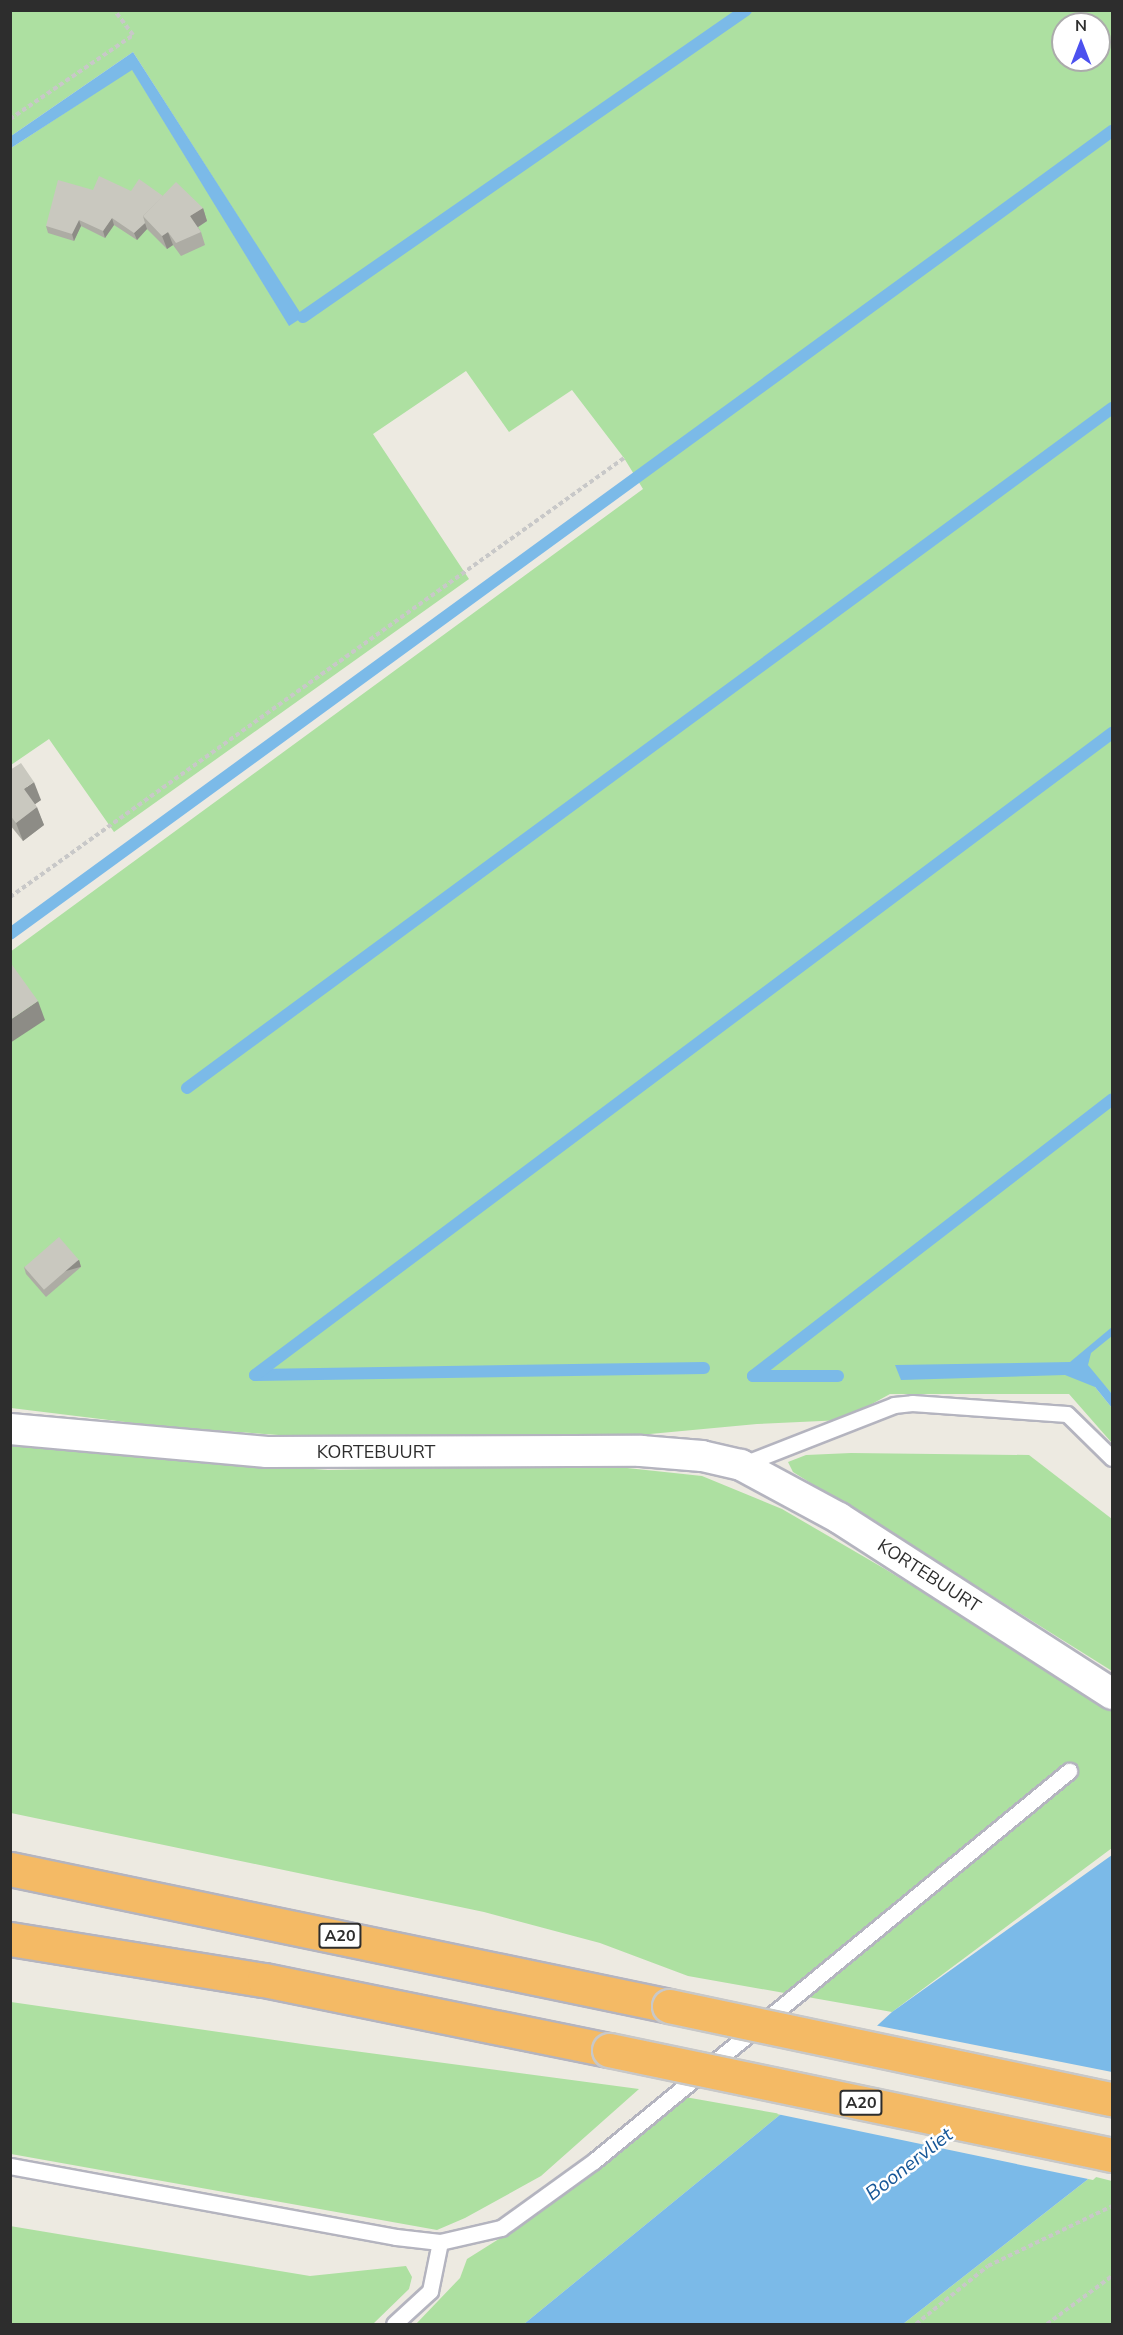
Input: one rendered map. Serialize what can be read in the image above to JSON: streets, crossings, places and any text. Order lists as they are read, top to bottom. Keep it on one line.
{"streets":{"highway":["A20"],"street":["KORTEBUURT"]},"water":["Boonervliet"],"north":"top"}
